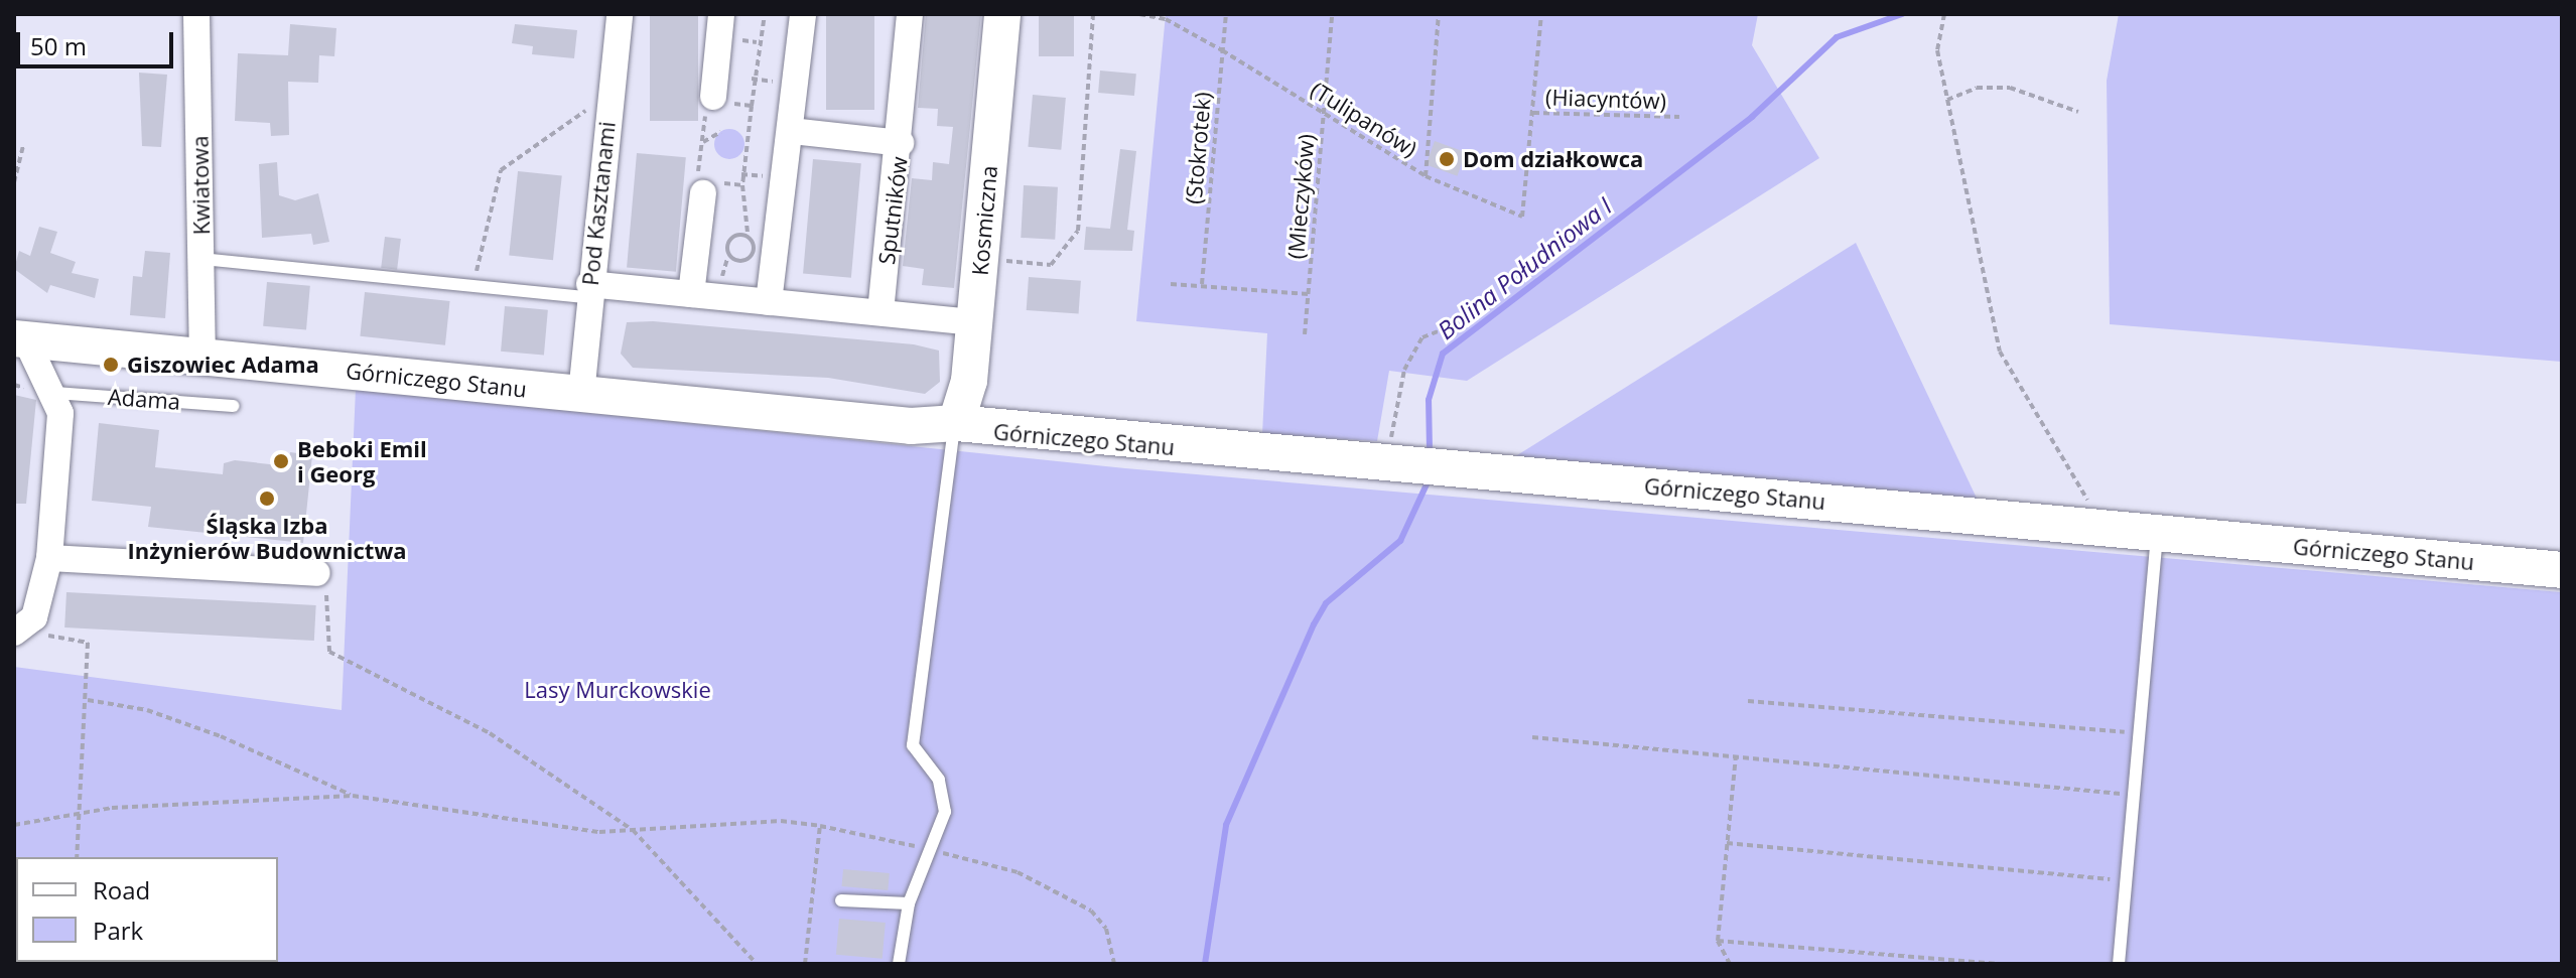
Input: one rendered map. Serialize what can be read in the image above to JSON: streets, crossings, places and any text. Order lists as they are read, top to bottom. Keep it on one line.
{"streets":{"street":["Kwiatowa","Pod Kasztanami","Sputników","Kosmiczna","Górniczego Stanu"],"lane":["Adama"],"path":["(Hiacyntów)","(Tulipanów)","(Stokrotek)","(Mieczyków)"]},"crossings":[["(Hiacyntów)","(Tulipanów)"],["(Tulipanów)","(Stokrotek)"],["(Tulipanów)","(Mieczyków)"],["Kwiatowa","Górniczego Stanu"],["Pod Kasztanami","Górniczego Stanu"],["Kosmiczna","Górniczego Stanu"]],"water":["Bolina Południowa I"],"parks":["Lasy Murckowskie"],"places":["Dom działkowca","Giszowiec Adama","Beboki Emil i Georg","Śląska Izba Inżynierów Budownictwa"],"legend":["Road","Park"],"scale_bar":"50 m"}
